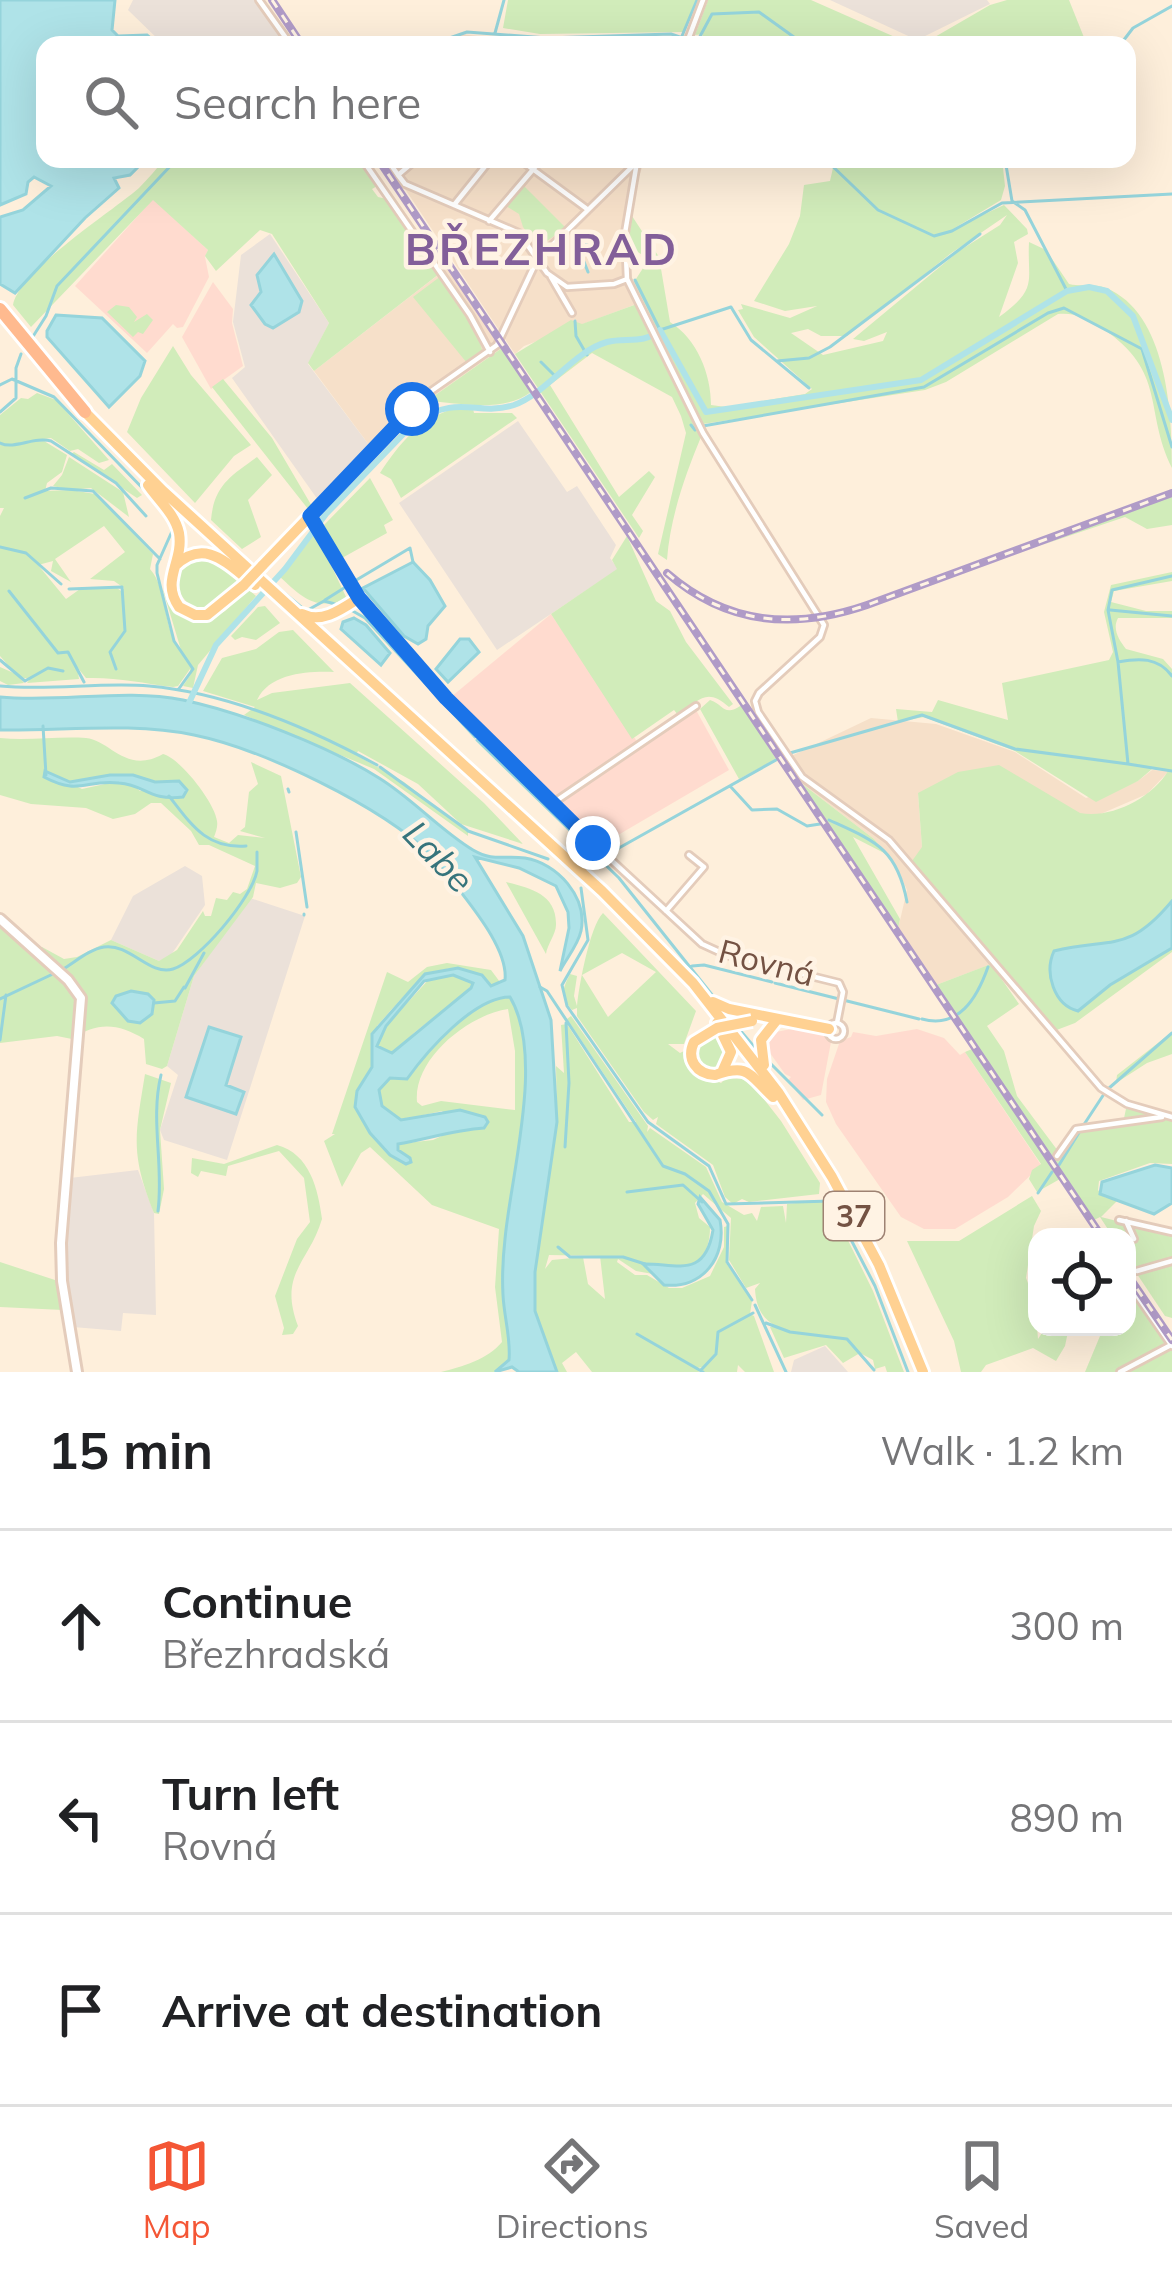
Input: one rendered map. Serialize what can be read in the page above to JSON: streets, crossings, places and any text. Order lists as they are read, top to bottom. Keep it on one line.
{"streets":{"highway":["37"],"street":["Rovná"]},"districts":["BŘEZHRAD"],"water":["Labe"],"page":{"search":"Search here","heading":["15 min","Walk · 1.2 km"],"list":[["Continue","Březhradská","300 m"],["Turn left","Rovná","890 m"],"Arrive at destination"],"nav":["Map","Directions","Saved"]}}
